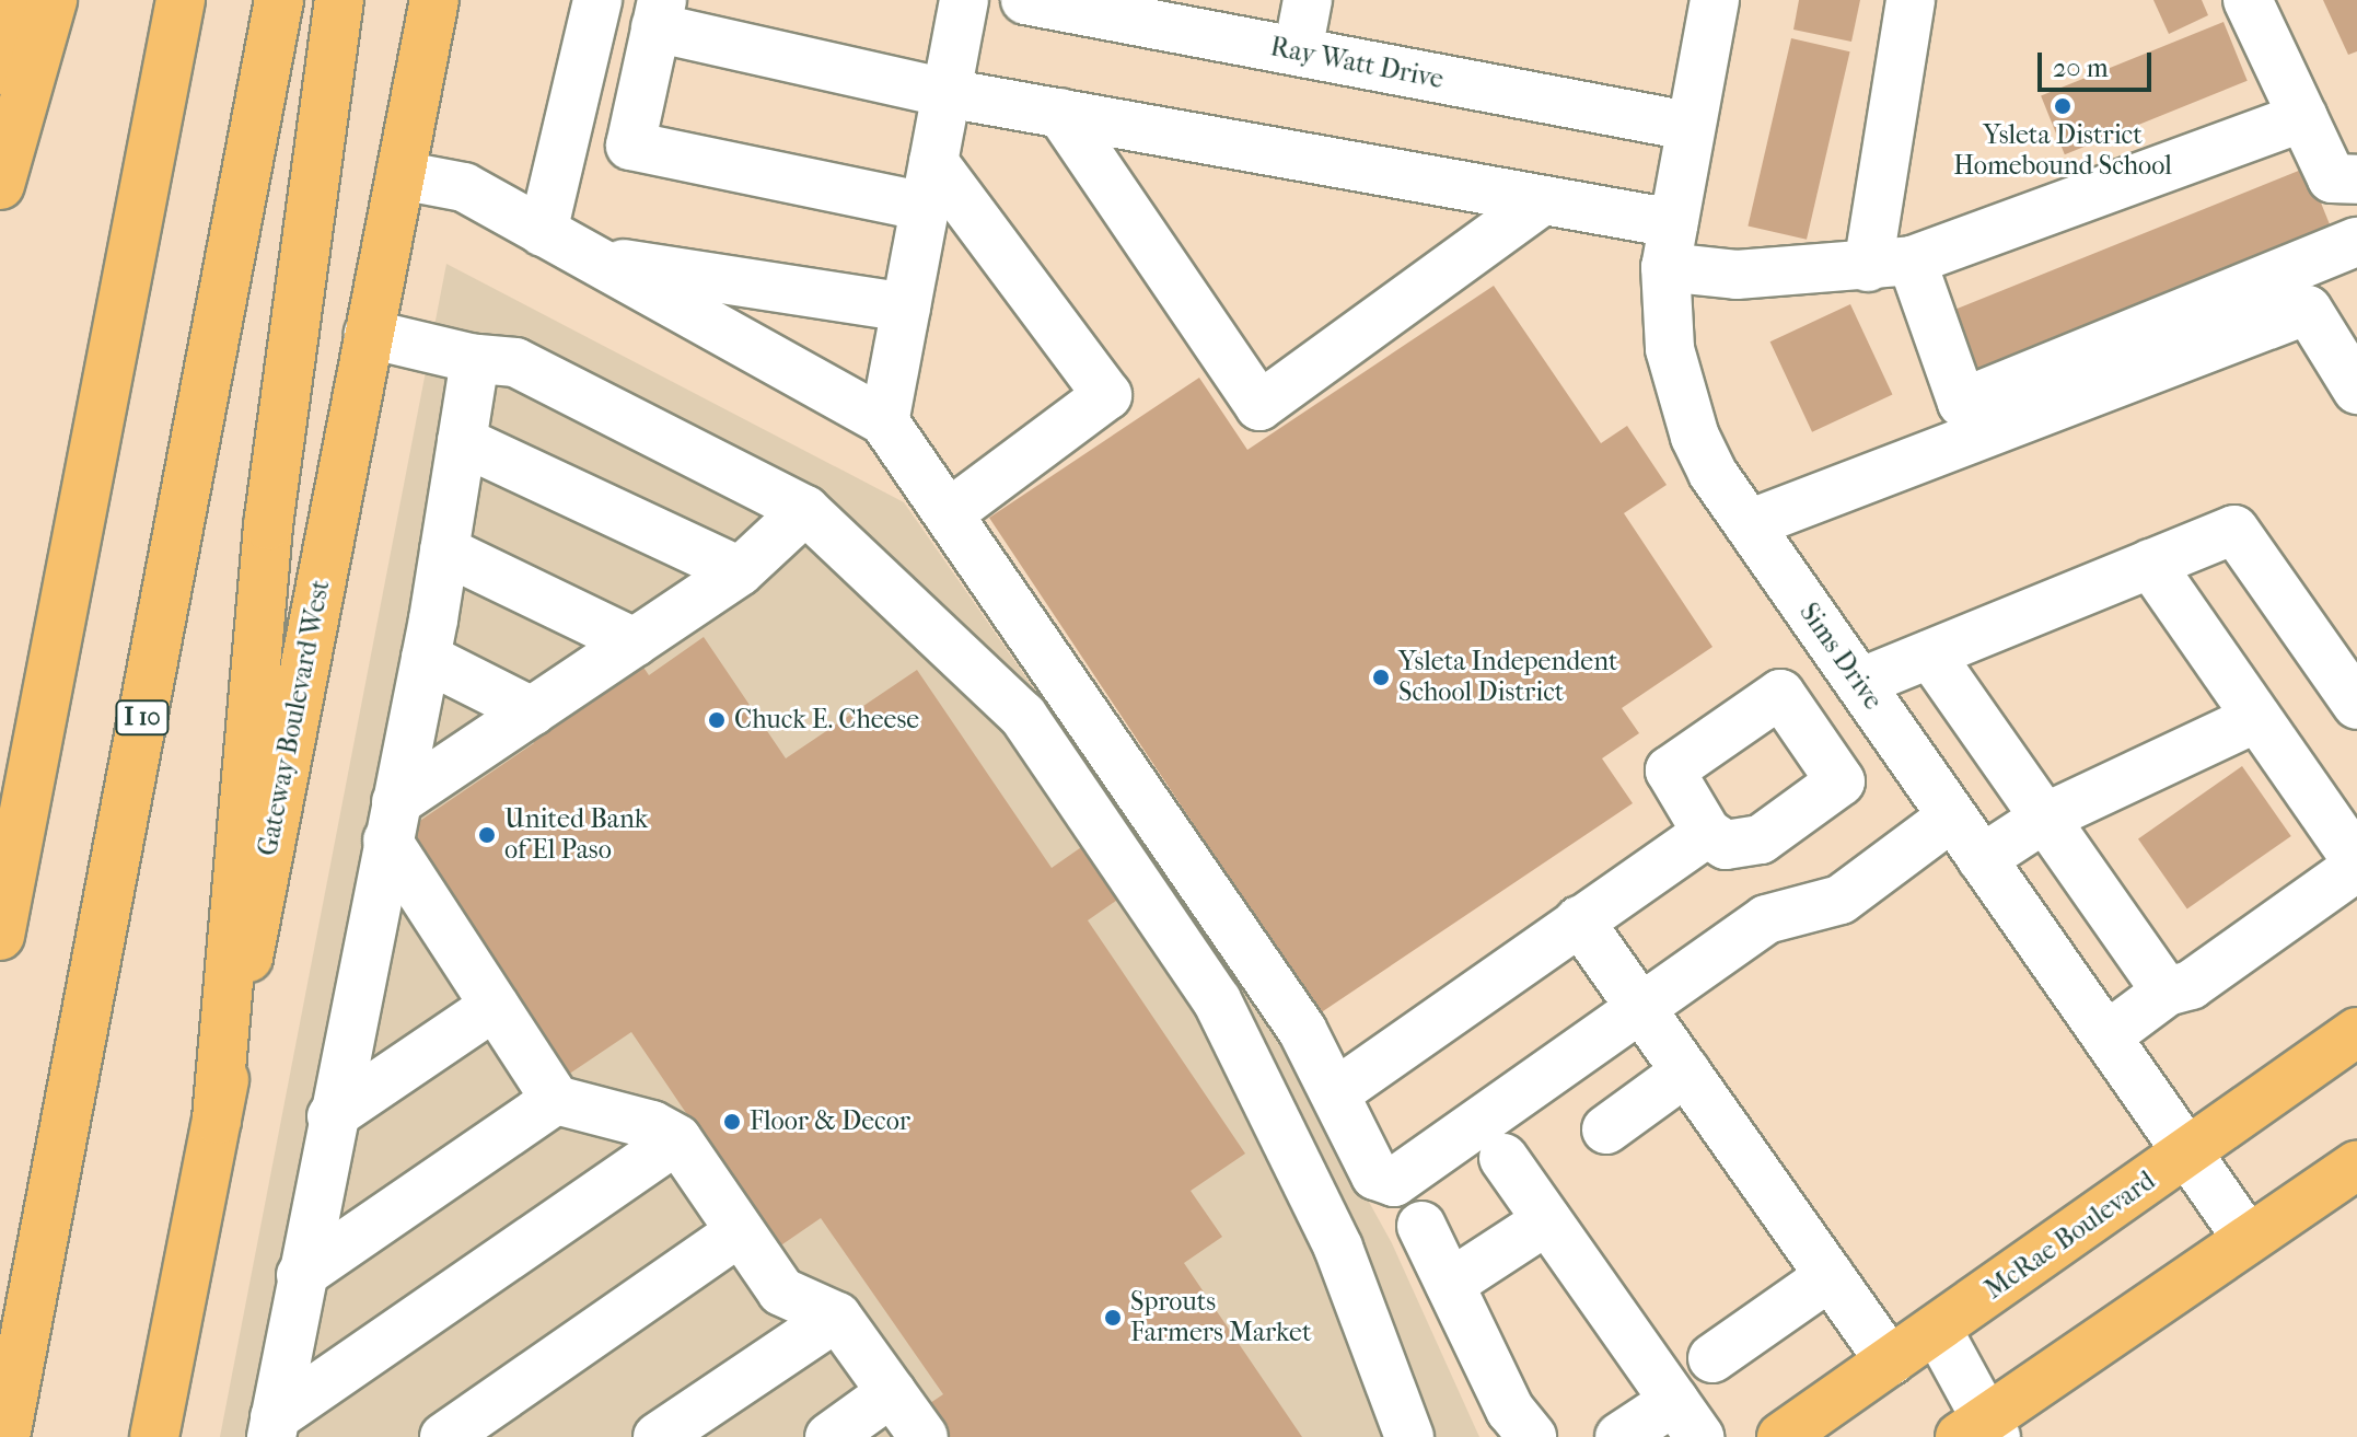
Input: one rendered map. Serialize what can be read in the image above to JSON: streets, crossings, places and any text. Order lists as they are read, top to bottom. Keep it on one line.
{"streets":{"main road":["I 10","Gateway Boulevard West","McRae Boulevard"],"street":["Ray Watt Drive","Sims Drive"]},"crossings":[["Ray Watt Drive","Sims Drive"],["Sims Drive","McRae Boulevard"]],"places":["Ysleta District Homebound School","Ysleta Independent School District","Chuck E. Cheese","United Bank of El Paso","Floor & Decor","Sprouts Farmers Market"],"scale_bar":"20 m"}
